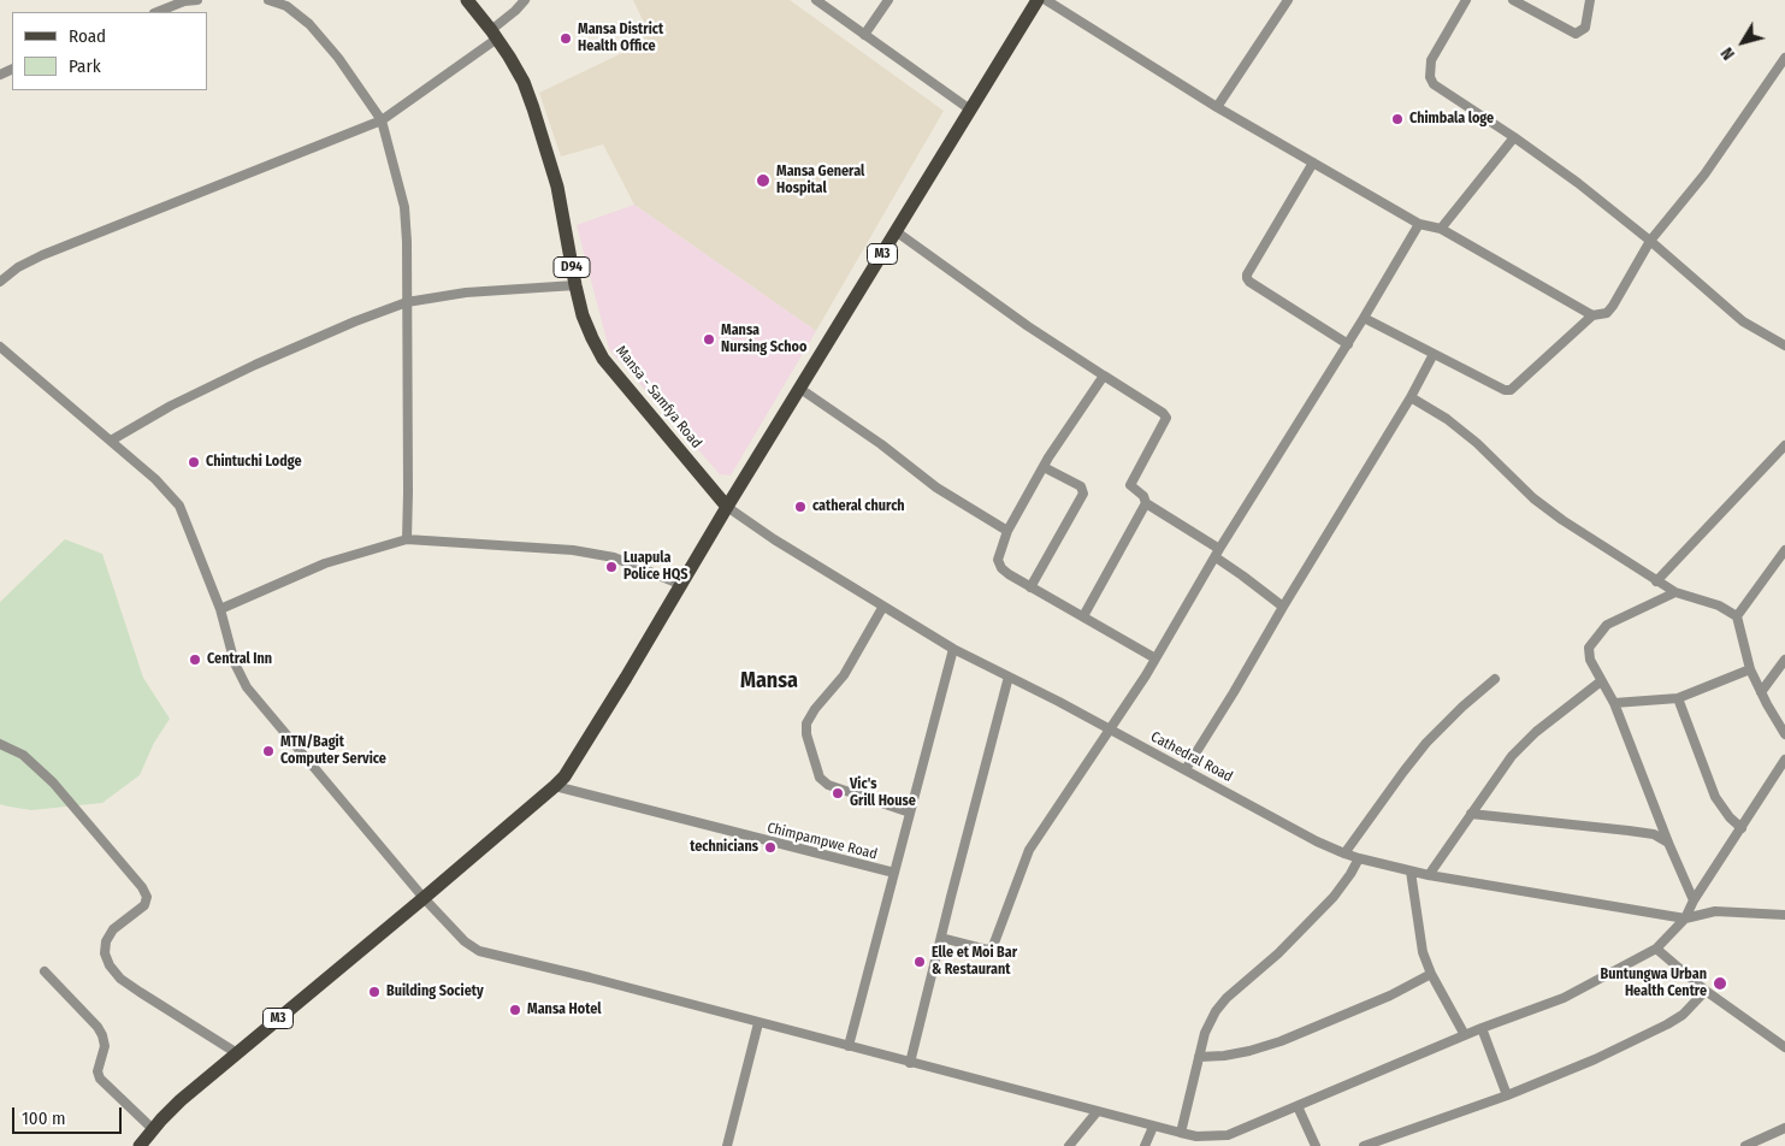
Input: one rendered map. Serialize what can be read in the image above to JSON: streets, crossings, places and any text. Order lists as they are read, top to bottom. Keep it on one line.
{"streets":{"main road":["M3","D94","Mansa - Samfya Road"],"street":["Cathedral Road","Chimpampwe Road"]},"crossings":[["M3","Mansa - Samfya Road"],["M3","Cathedral Road"],["M3","Chimpampwe Road"],["Mansa - Samfya Road","Cathedral Road"],["Cathedral Road","Chimpampwe Road"]],"districts":["Mansa"],"places":["Mansa District Health Office","Chimbala loge","Mansa General Hospital","Mansa Nursing Schoo","Chintuchi Lodge","catheral church","Luapula Police HQS","Central Inn","MTN/Bagit Computer Service","Vic's Grill House","technicians","Elle et Moi Bar & Restaurant","Buntungwa Urban Health Centre","Building Society","Mansa Hotel"],"legend":["Road","Park"],"scale_bar":"100 m","north":"bottom left"}
